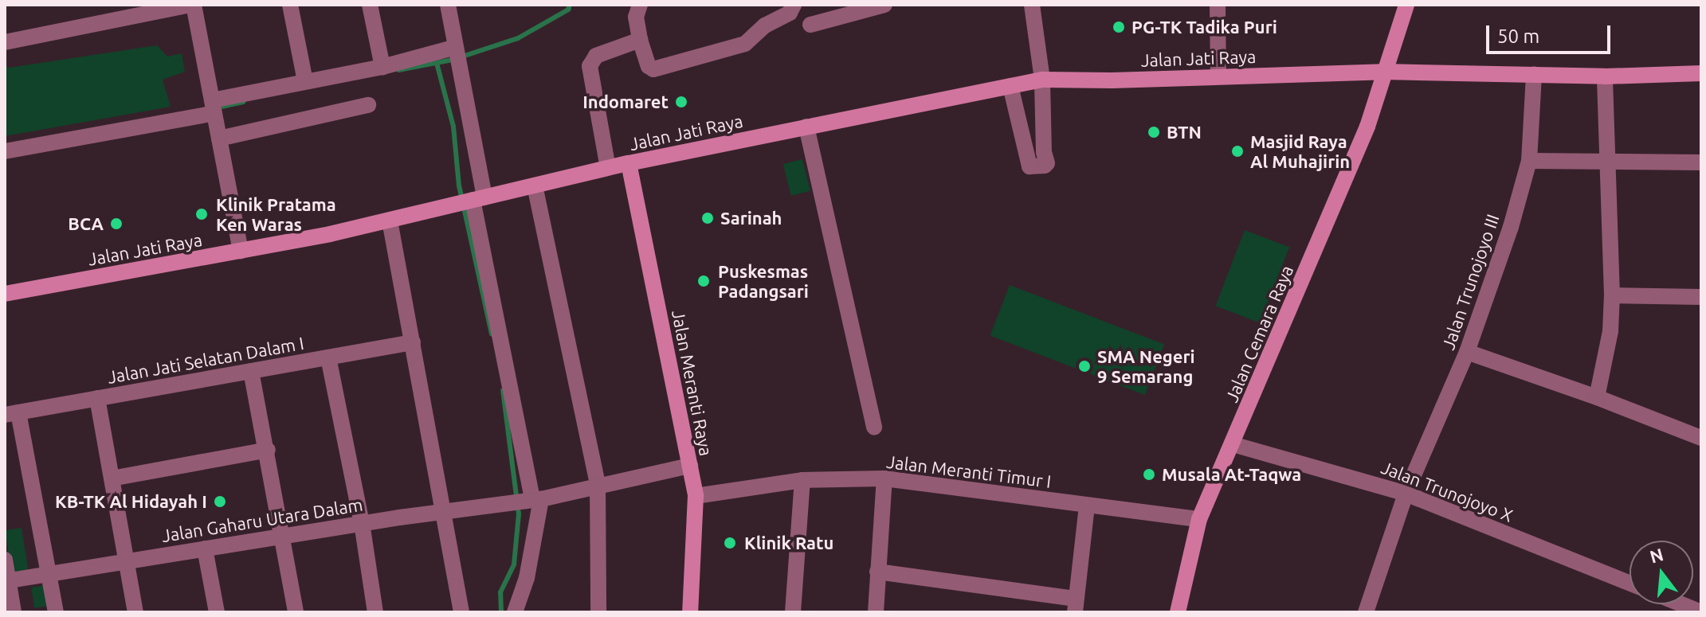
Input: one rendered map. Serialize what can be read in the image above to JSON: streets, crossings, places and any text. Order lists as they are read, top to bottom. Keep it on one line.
{"streets":{"street":["Jalan Jati Raya","Jalan Trunojoyo III","Jalan Cemara Raya","Jalan Jati Selatan Dalam I","Jalan Meranti Raya","Jalan Meranti Timur I","Jalan Trunojoyo X","Jalan Gaharu Utara Dalam"]},"crossings":[["Jalan Jati Raya","Jalan Trunojoyo III"],["Jalan Jati Raya","Jalan Cemara Raya"],["Jalan Jati Raya","Jalan Meranti Raya"],["Jalan Trunojoyo III","Jalan Trunojoyo X"],["Jalan Cemara Raya","Jalan Meranti Timur I"],["Jalan Cemara Raya","Jalan Trunojoyo X"],["Jalan Meranti Raya","Jalan Meranti Timur I"],["Jalan Meranti Raya","Jalan Gaharu Utara Dalam"]],"places":["PG-TK Tadika Puri","Indomaret","BTN","Masjid Raya Al Muhajirin","Klinik Pratama Ken Waras","Sarinah","BCA","Puskesmas Padangsari","SMA Negeri 9 Semarang","Musala At-Taqwa","KB-TK Al Hidayah I","Klinik Ratu"],"scale_bar":"50 m","north":"top"}
